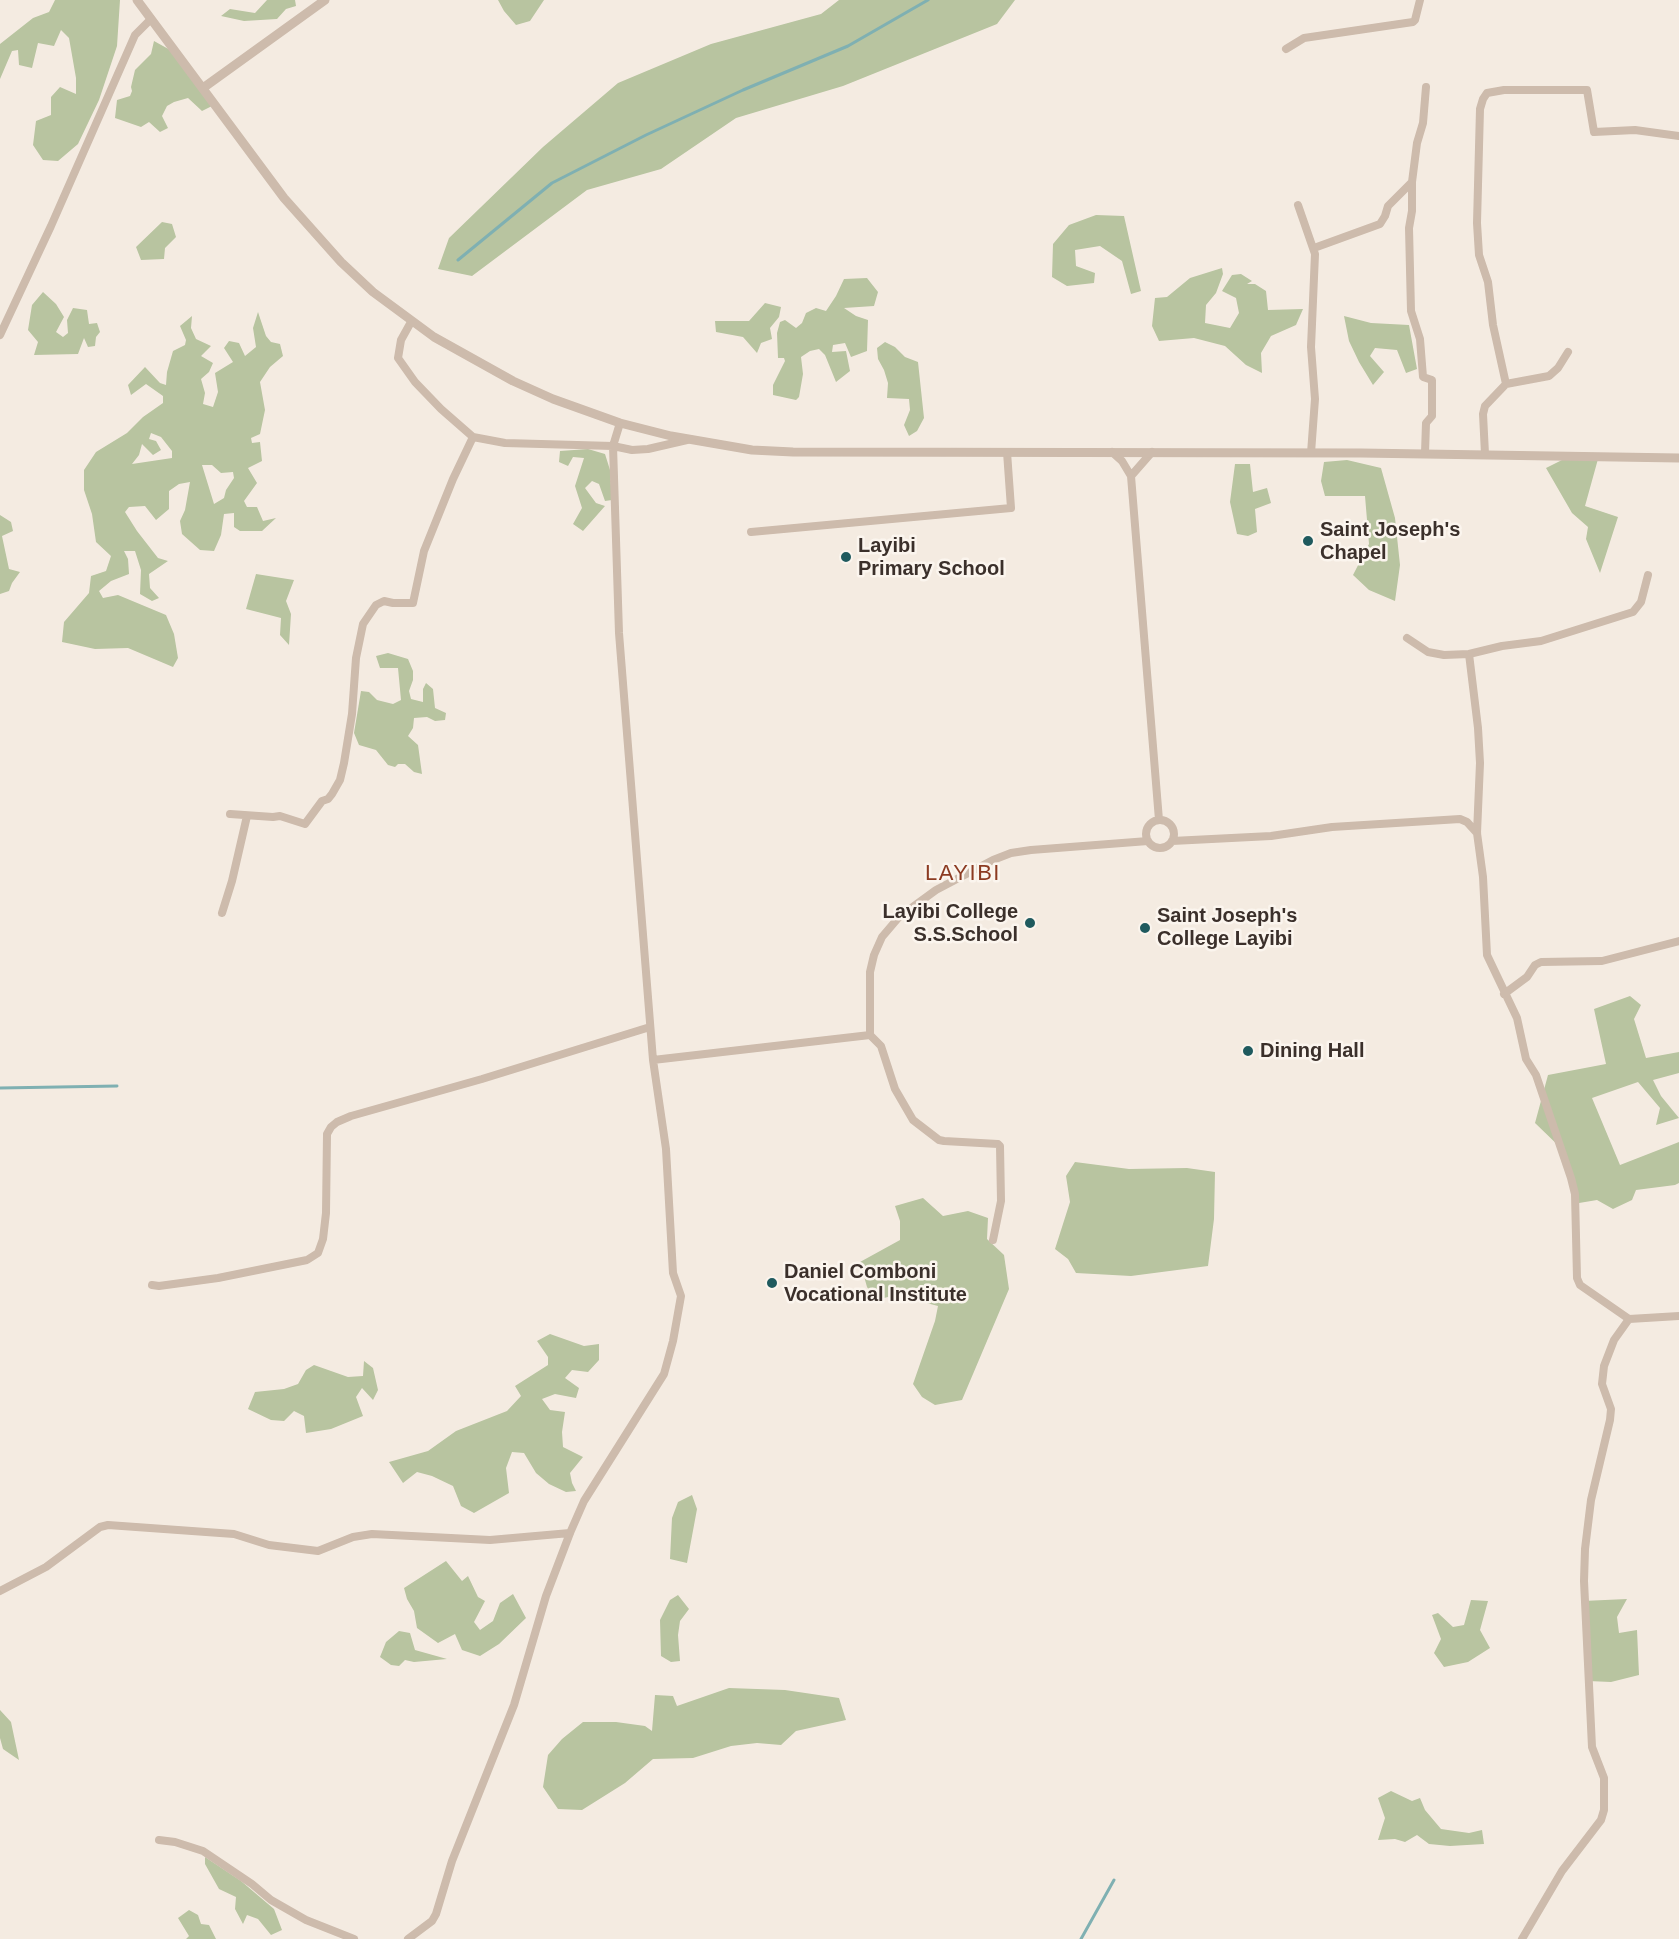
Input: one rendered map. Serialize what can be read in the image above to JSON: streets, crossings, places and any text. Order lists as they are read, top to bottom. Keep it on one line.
{"districts":["LAYIBI"],"places":["Saint Joseph's Chapel","Layibi Primary School","Layibi College S.S.School","Saint Joseph's College Layibi","Dining Hall","Daniel Comboni Vocational Institute"]}
